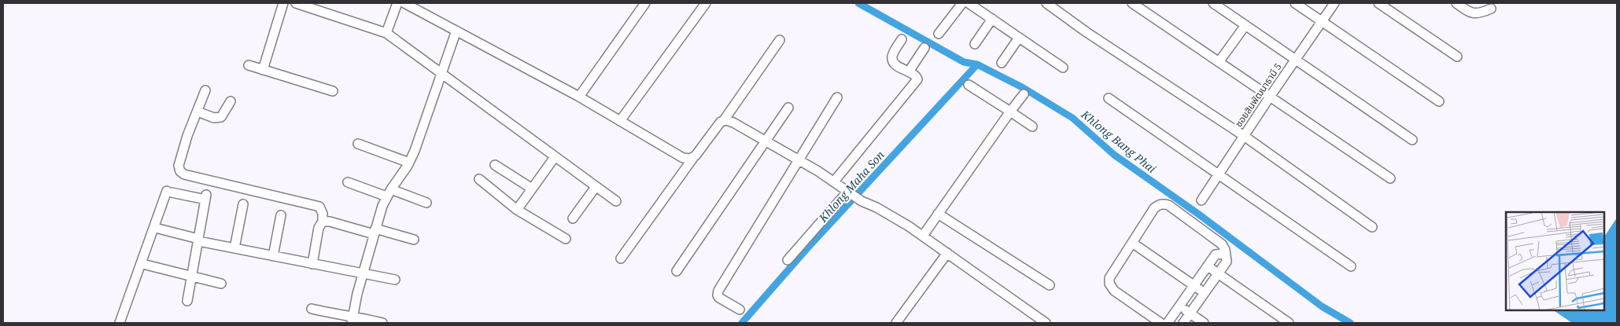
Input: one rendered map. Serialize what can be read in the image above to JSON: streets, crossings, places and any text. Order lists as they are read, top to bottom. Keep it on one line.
{"streets":{"street":["ซอยสินพัฒนาธานี 5"]},"water":["Khlong Bang Phai","Khlong Maha Son"]}
